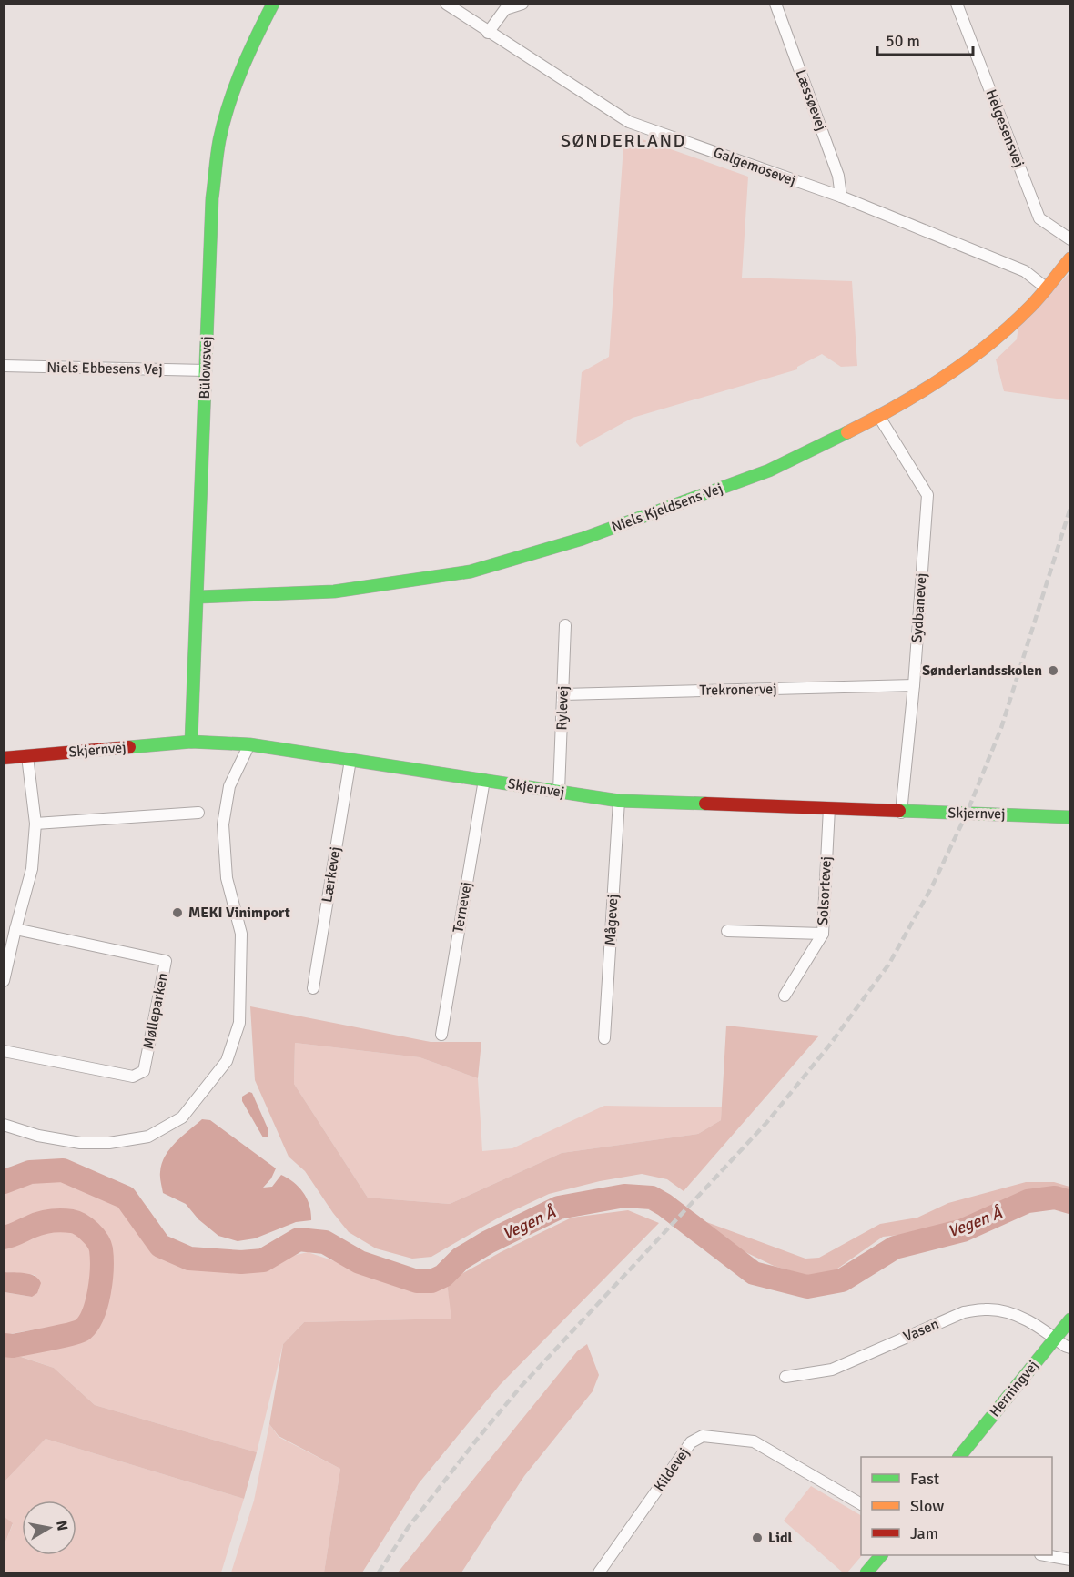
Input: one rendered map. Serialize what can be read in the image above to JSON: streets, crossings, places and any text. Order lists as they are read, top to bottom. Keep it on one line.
{"streets":{"street":["Læssøevej","Helgesensvej","Galgemosevej","Bülowsvej","Niels Ebbesens Vej","Niels Kjeldsens Vej","Sydbanevej","Trekronervej","Rylevej","Skjernvej","Lærkevej","Solsortevej","Ternevej","Mågevej","Mølleparken","Vasen","Herningvej","Kildevej"]},"crossings":[["Læssøevej","Galgemosevej"],["Galgemosevej","Niels Kjeldsens Vej"],["Bülowsvej","Niels Ebbesens Vej"],["Bülowsvej","Niels Kjeldsens Vej"],["Bülowsvej","Skjernvej"],["Niels Kjeldsens Vej","Sydbanevej"],["Sydbanevej","Trekronervej"],["Sydbanevej","Skjernvej"],["Trekronervej","Rylevej"],["Rylevej","Skjernvej"],["Skjernvej","Lærkevej"],["Skjernvej","Solsortevej"],["Skjernvej","Ternevej"],["Skjernvej","Mågevej"],["Vasen","Herningvej"]],"districts":["SØNDERLAND"],"water":["Vegen Å"],"places":["Sønderlandsskolen","MEKI Vinimport","Lidl"],"legend":["Fast","Slow","Jam"],"scale_bar":"50 m","north":"right"}
